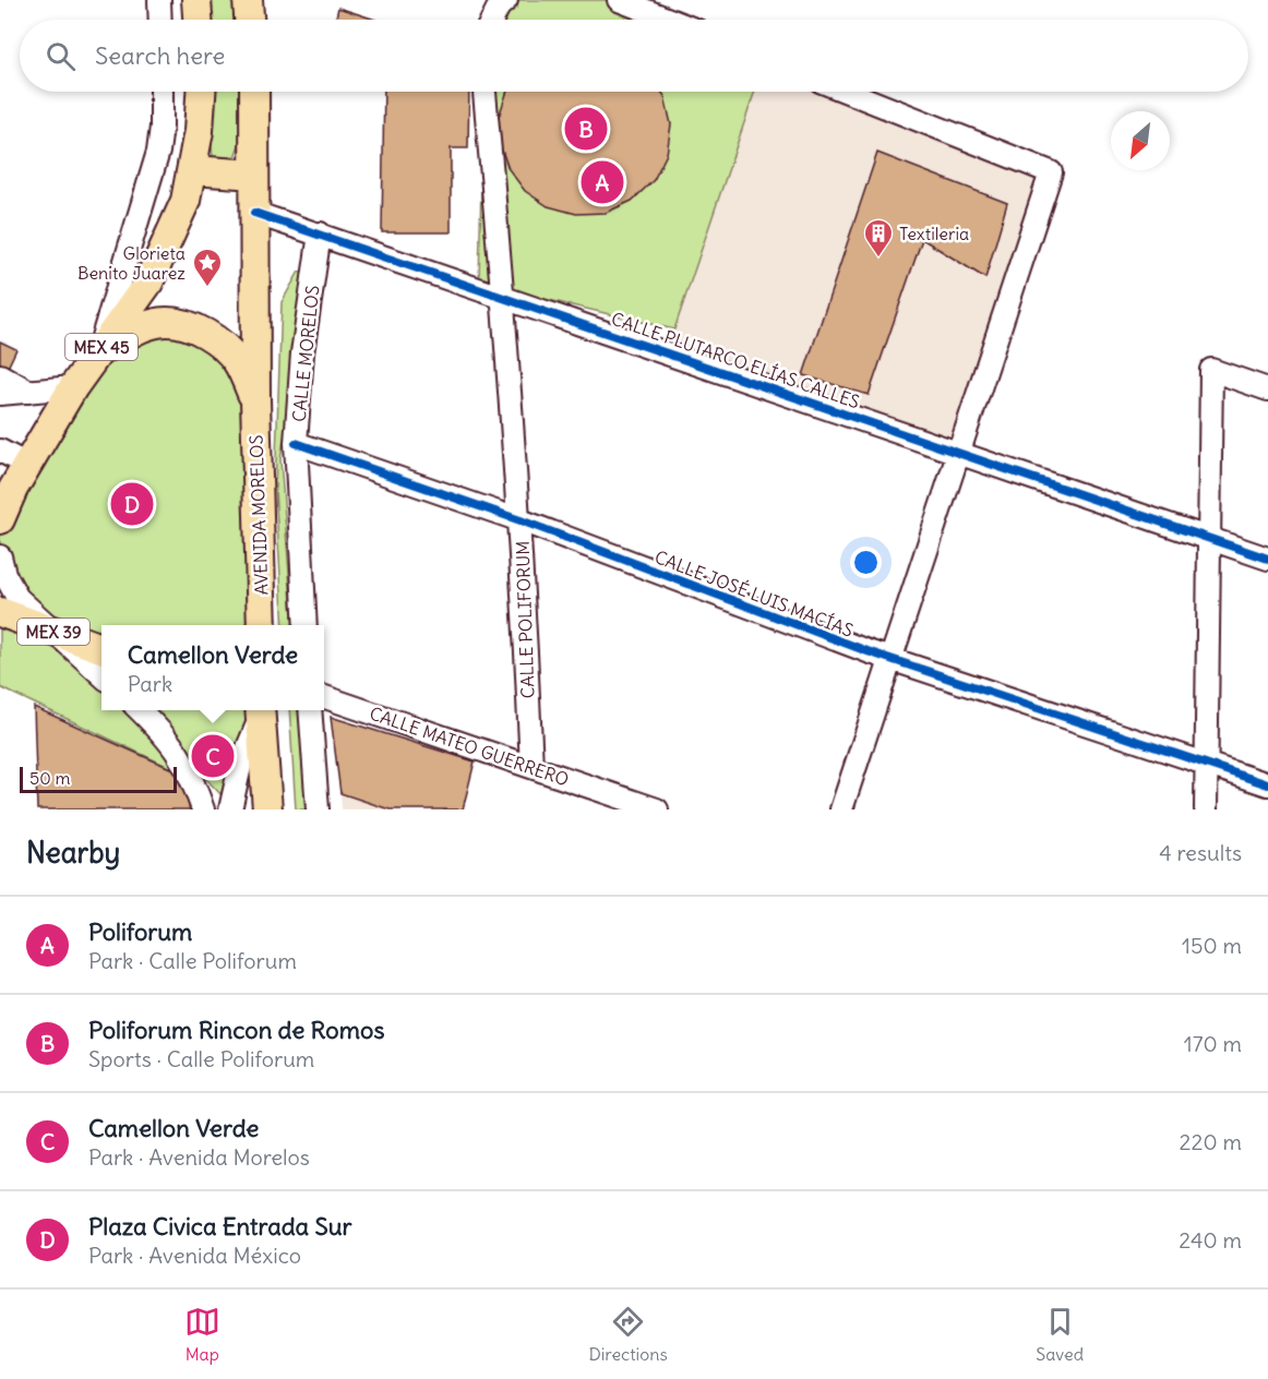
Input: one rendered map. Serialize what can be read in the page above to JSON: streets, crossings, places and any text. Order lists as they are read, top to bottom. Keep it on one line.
{"streets":{"main road":["MEX 45","AVENIDA MORELOS","MEX 39"],"street":["CALLE MORELOS","CALLE PLUTARCO ELÍAS CALLES","CALLE JOSÉ LUIS MACÍAS","CALLE POLIFORUM","CALLE MATEO GUERRERO"]},"crossings":[["CALLE MORELOS","CALLE PLUTARCO ELÍAS CALLES"],["CALLE MORELOS","CALLE JOSÉ LUIS MACÍAS"],["CALLE PLUTARCO ELÍAS CALLES","AVENIDA MORELOS"],["CALLE PLUTARCO ELÍAS CALLES","CALLE POLIFORUM"],["CALLE JOSÉ LUIS MACÍAS","CALLE POLIFORUM"],["CALLE POLIFORUM","CALLE MATEO GUERRERO"]],"places":{"building":["Textileria"],"place":["Glorieta Benito Juarez"]},"scale_bar":"50 m","north":"bottom left","page":{"search":"Search here","pins":["B","A","D","C"],"popup":["Camellon Verde","Park"],"scale":"50 m","heading":["Nearby","4 results"],"list":[{"mark":"A","name":"Poliforum","note":"Park · Calle Poliforum","value":"150 m"},{"mark":"B","name":"Poliforum Rincon de Romos","note":"Sports · Calle Poliforum","value":"170 m"},{"mark":"C","name":"Camellon Verde","note":"Park · Avenida Morelos","value":"220 m"},{"mark":"D","name":"Plaza Civica Entrada Sur","note":"Park · Avenida México","value":"240 m"}],"nav":["Map","Directions","Saved"]}}
